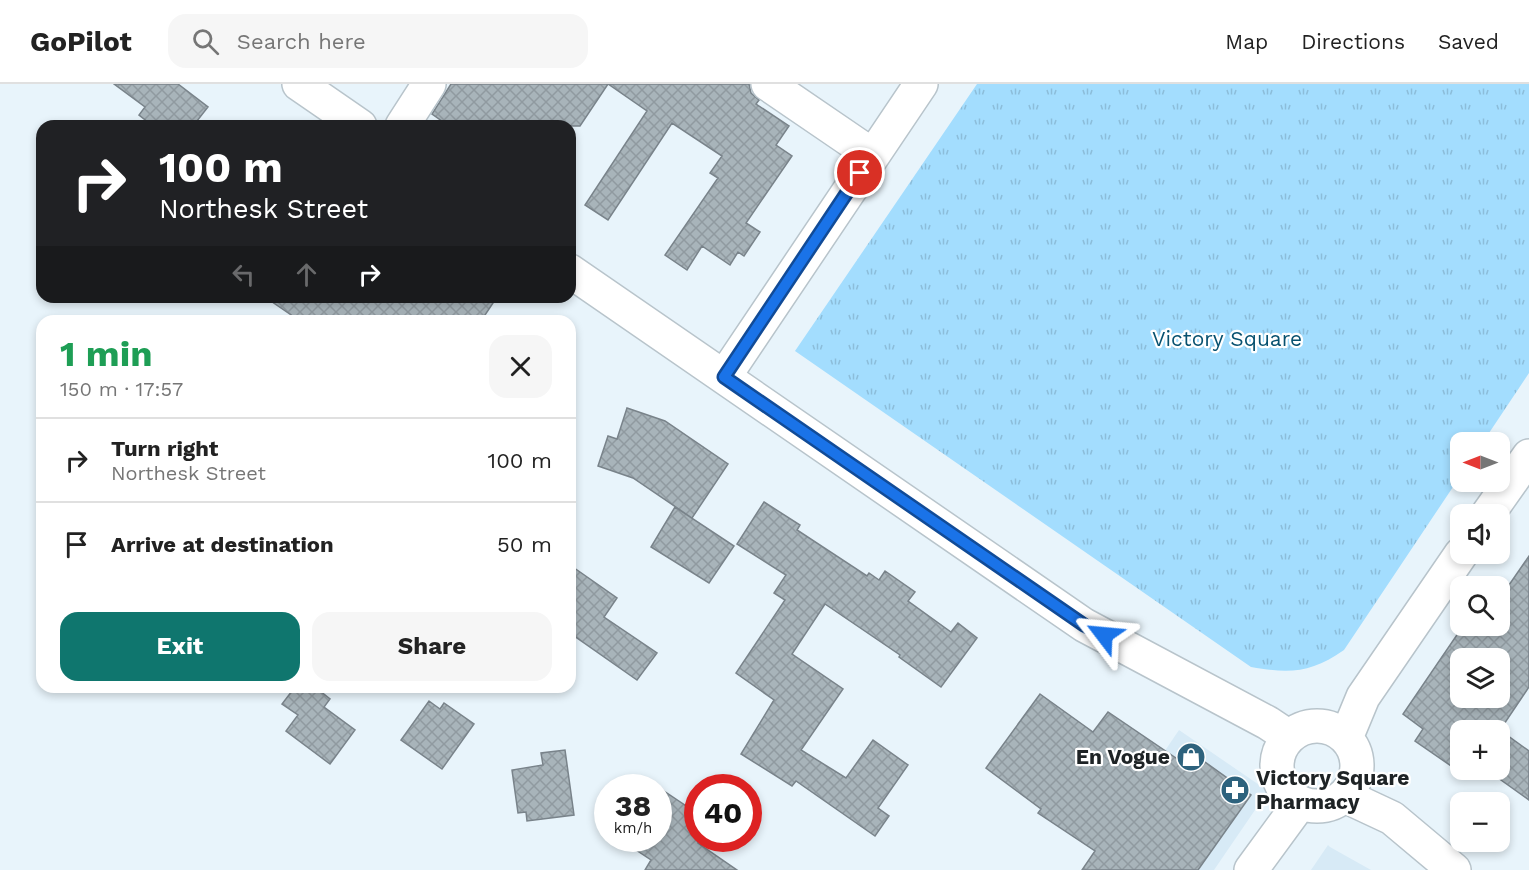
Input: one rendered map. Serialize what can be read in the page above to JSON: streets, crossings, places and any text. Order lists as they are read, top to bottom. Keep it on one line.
{"parks":["Victory Square"],"places":{"shop":["En Vogue"],"pharmacy":["Victory Square Pharmacy"]},"north":"left","page":{"header":"GoPilot","search":"Search here","nav":["Map","Directions","Saved"],"turn":["100 m","Northesk Street"],"heading":["1 min","150 m · 17:57"],"list":[{"name":"Turn right","note":"Northesk Street","value":"100 m"},{"name":"Arrive at destination","value":"50 m"}],"map_buttons":["+","−"],"buttons":["Exit","Share"],"speed":"38 km/h","limit":"40"}}
